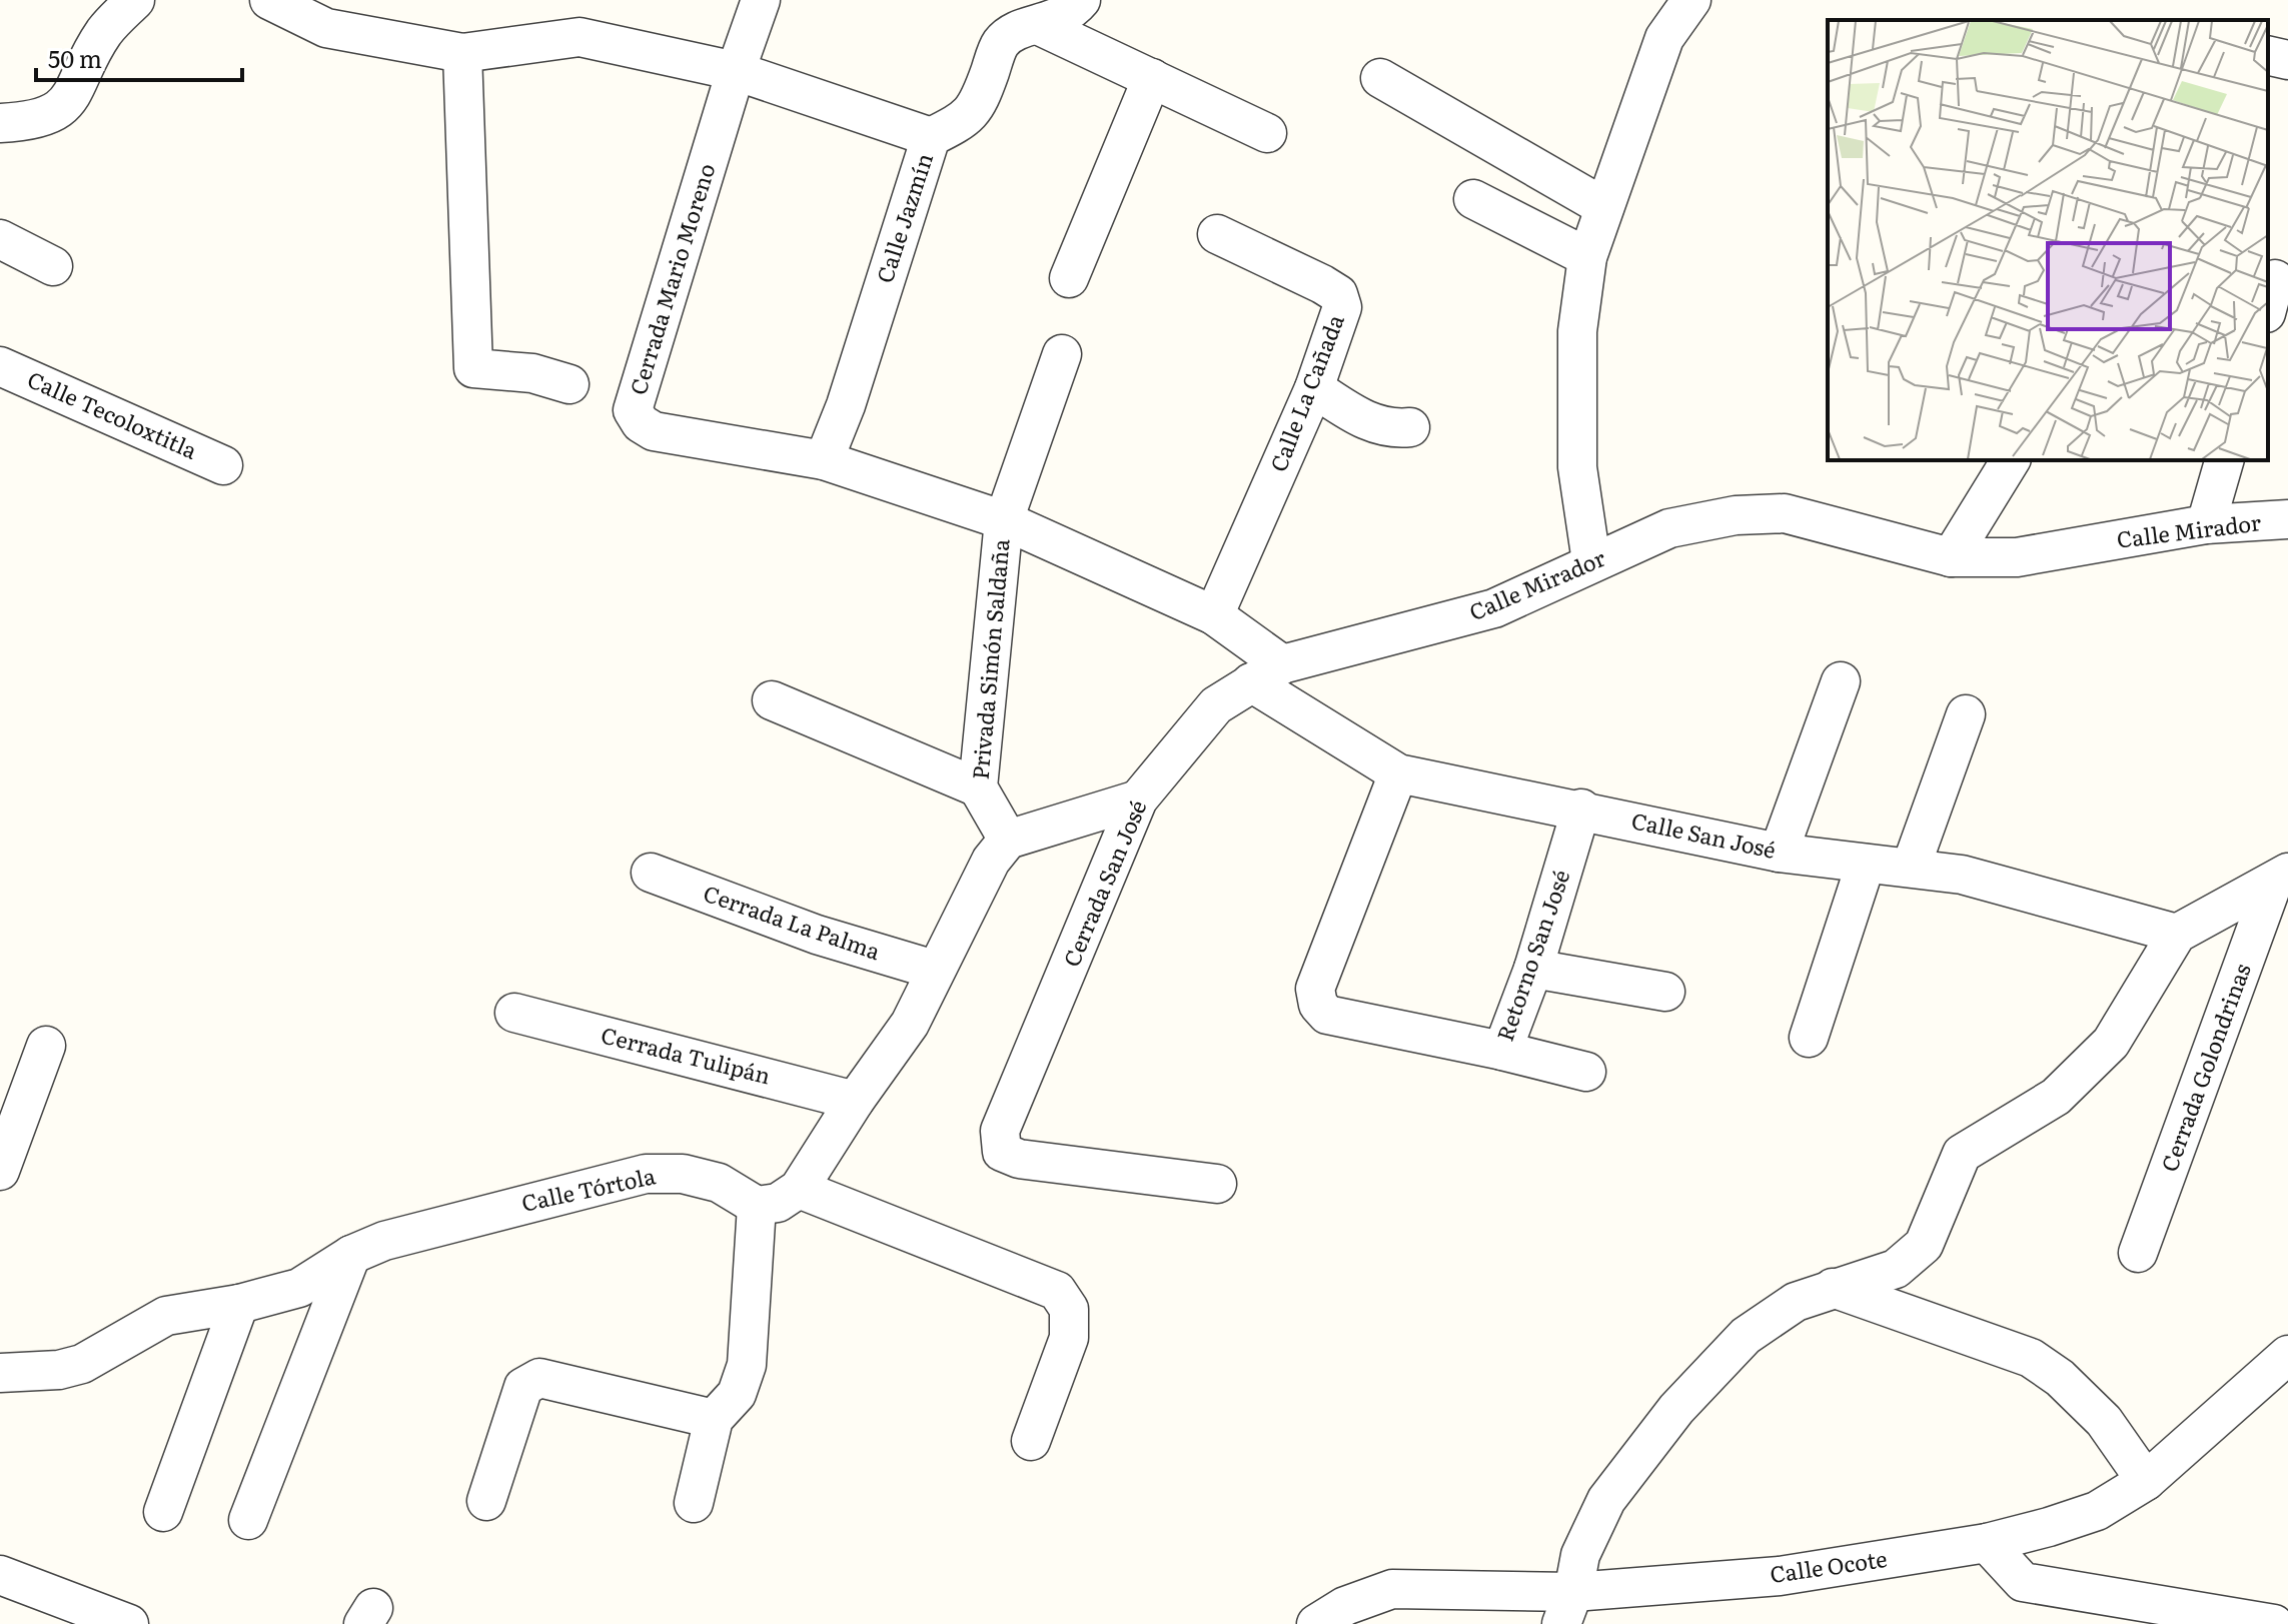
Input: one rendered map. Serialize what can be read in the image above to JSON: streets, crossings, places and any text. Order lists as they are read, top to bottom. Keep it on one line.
{"streets":{"street":["Calle Jazmín","Cerrada Mario Moreno","Calle La Cañada","Calle Tecoloxtitla","Calle Mirador","Privada Simón Saldaña","Calle San José","Cerrada San José","Cerrada La Palma","Retorno San José","Cerrada Tulipán","Cerrada Golondrinas","Calle Tórtola","Calle Ocote"]},"crossings":[["Calle Jazmín","Cerrada Mario Moreno"],["Calle Mirador","Calle San José"],["Calle Mirador","Cerrada San José"],["Calle San José","Cerrada San José"],["Calle San José","Retorno San José"]],"scale_bar":"50 m"}
